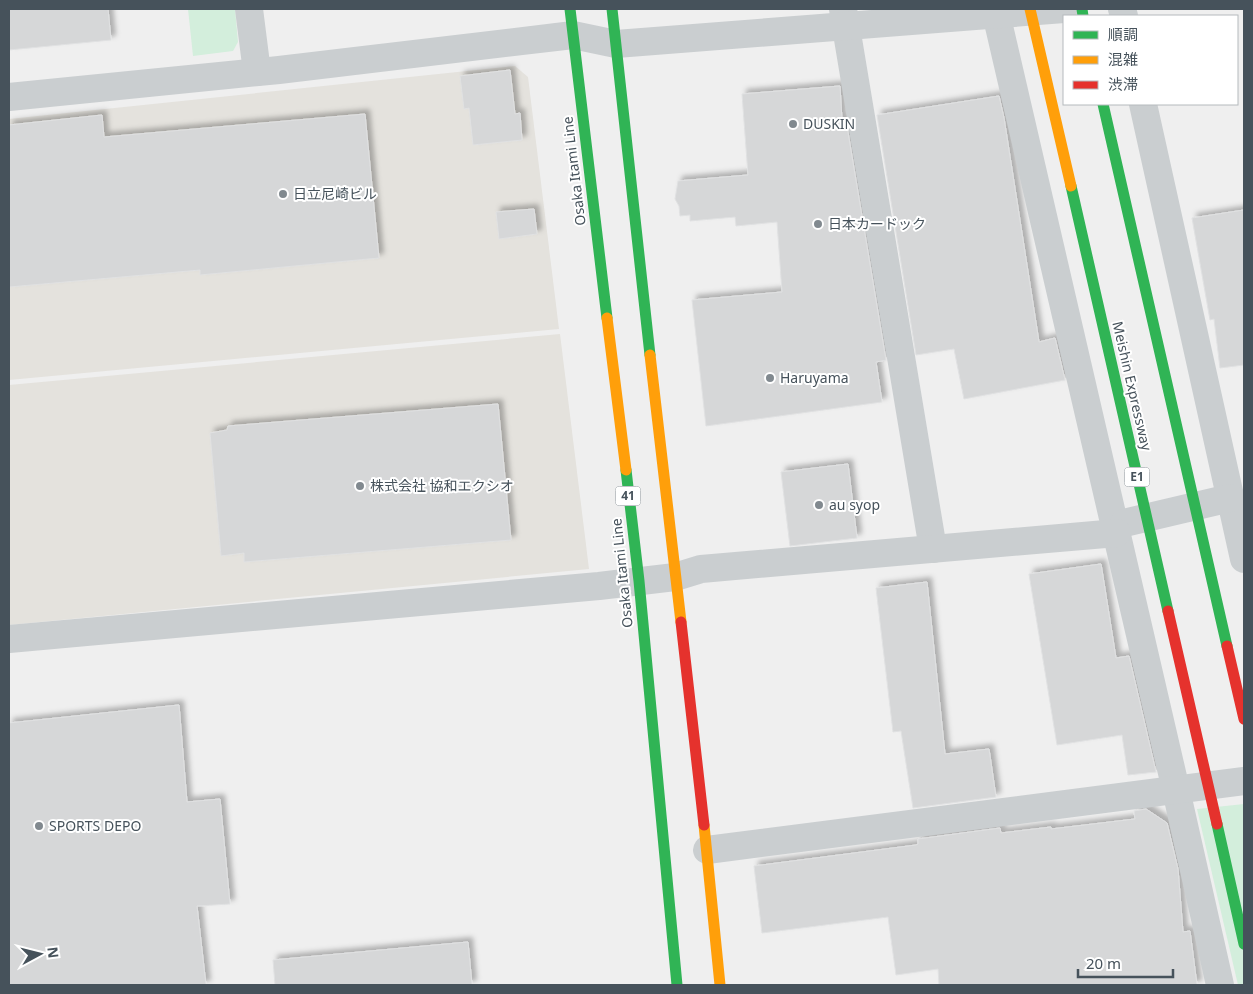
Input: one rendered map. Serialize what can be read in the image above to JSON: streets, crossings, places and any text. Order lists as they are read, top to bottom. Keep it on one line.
{"streets":{"main road":["Osaka Itami Line","Meishin Expressway","E1","41"]},"places":["DUSKIN","日立尼崎ビル","日本カードック","Haruyama","株式会社 協和エクシオ","au syop","SPORTS DEPO"],"legend":["順調","混雑","渋滞"],"scale_bar":"20 m","north":"right"}
